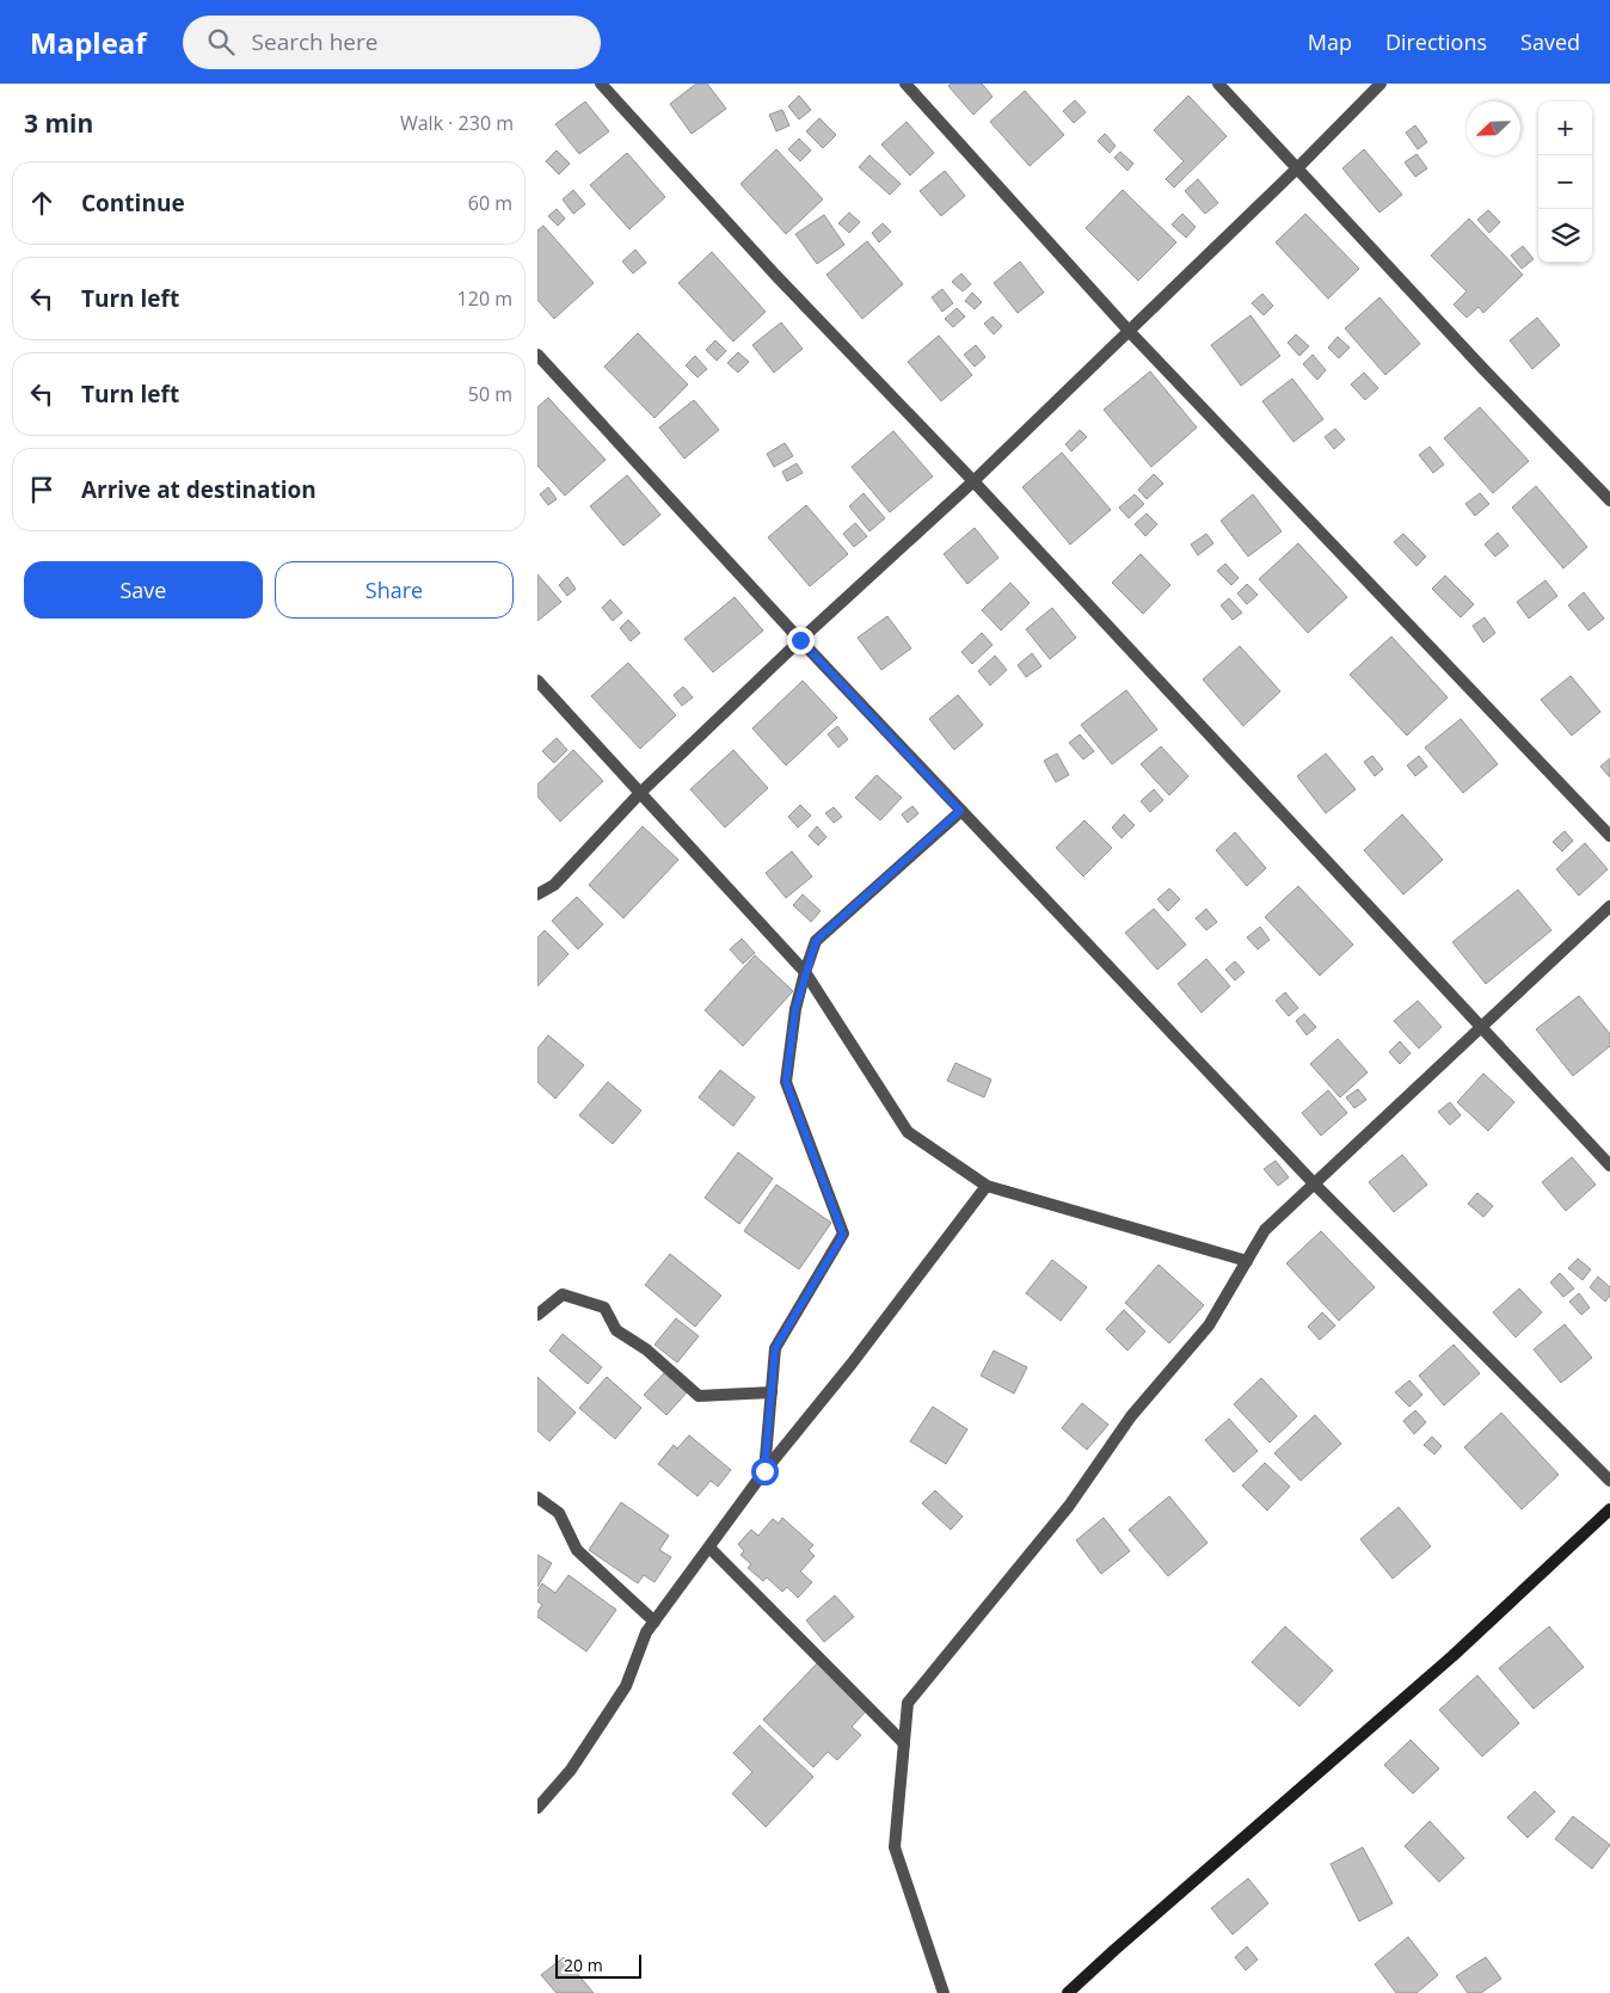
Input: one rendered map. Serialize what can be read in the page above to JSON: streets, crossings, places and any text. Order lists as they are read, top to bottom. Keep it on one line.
{"scale_bar":"20 m","north":"bottom left","page":{"header":"Mapleaf","search":"Search here","nav":["Map","Directions","Saved"],"heading":["3 min","Walk · 230 m"],"map_buttons":["+","−"],"list":[["Continue","60 m"],["Turn left","120 m"],["Turn left","50 m"],"Arrive at destination"],"buttons":["Save","Share"],"scale":"20 m"}}
